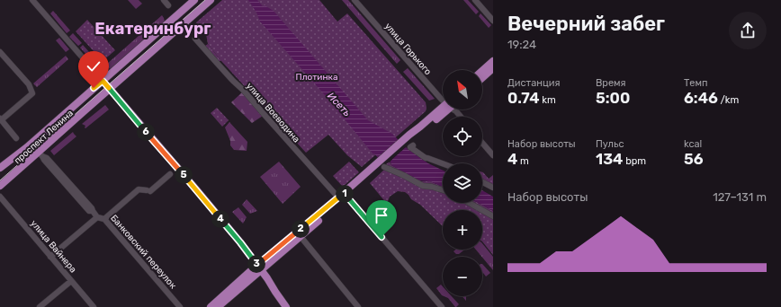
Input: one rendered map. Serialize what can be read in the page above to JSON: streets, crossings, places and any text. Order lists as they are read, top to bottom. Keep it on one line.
{"streets":{"main road":["проспект Ленина"],"street":["улица Горького","улица Воеводина","улица Вайнера","Банковский переулок"]},"crossings":[["проспект Ленина","Банковский переулок"]],"districts":["Екатеринбург"],"water":["Исеть"],"parks":["Плотинка"],"north":"top left","page":{"heading":["Вечерний забег","19:24"],"stats":[["Дистанция","0.74 km"],["Время","5:00"],["Темп","6:46 /km"],["Набор высоты","4 m"],["Пульс","134 bpm"],["kcal","56"]],"map_buttons":["+","−"],"pins":["6","5","1","4","2","3"],"chart":["Набор высоты","127–131 m"]}}
